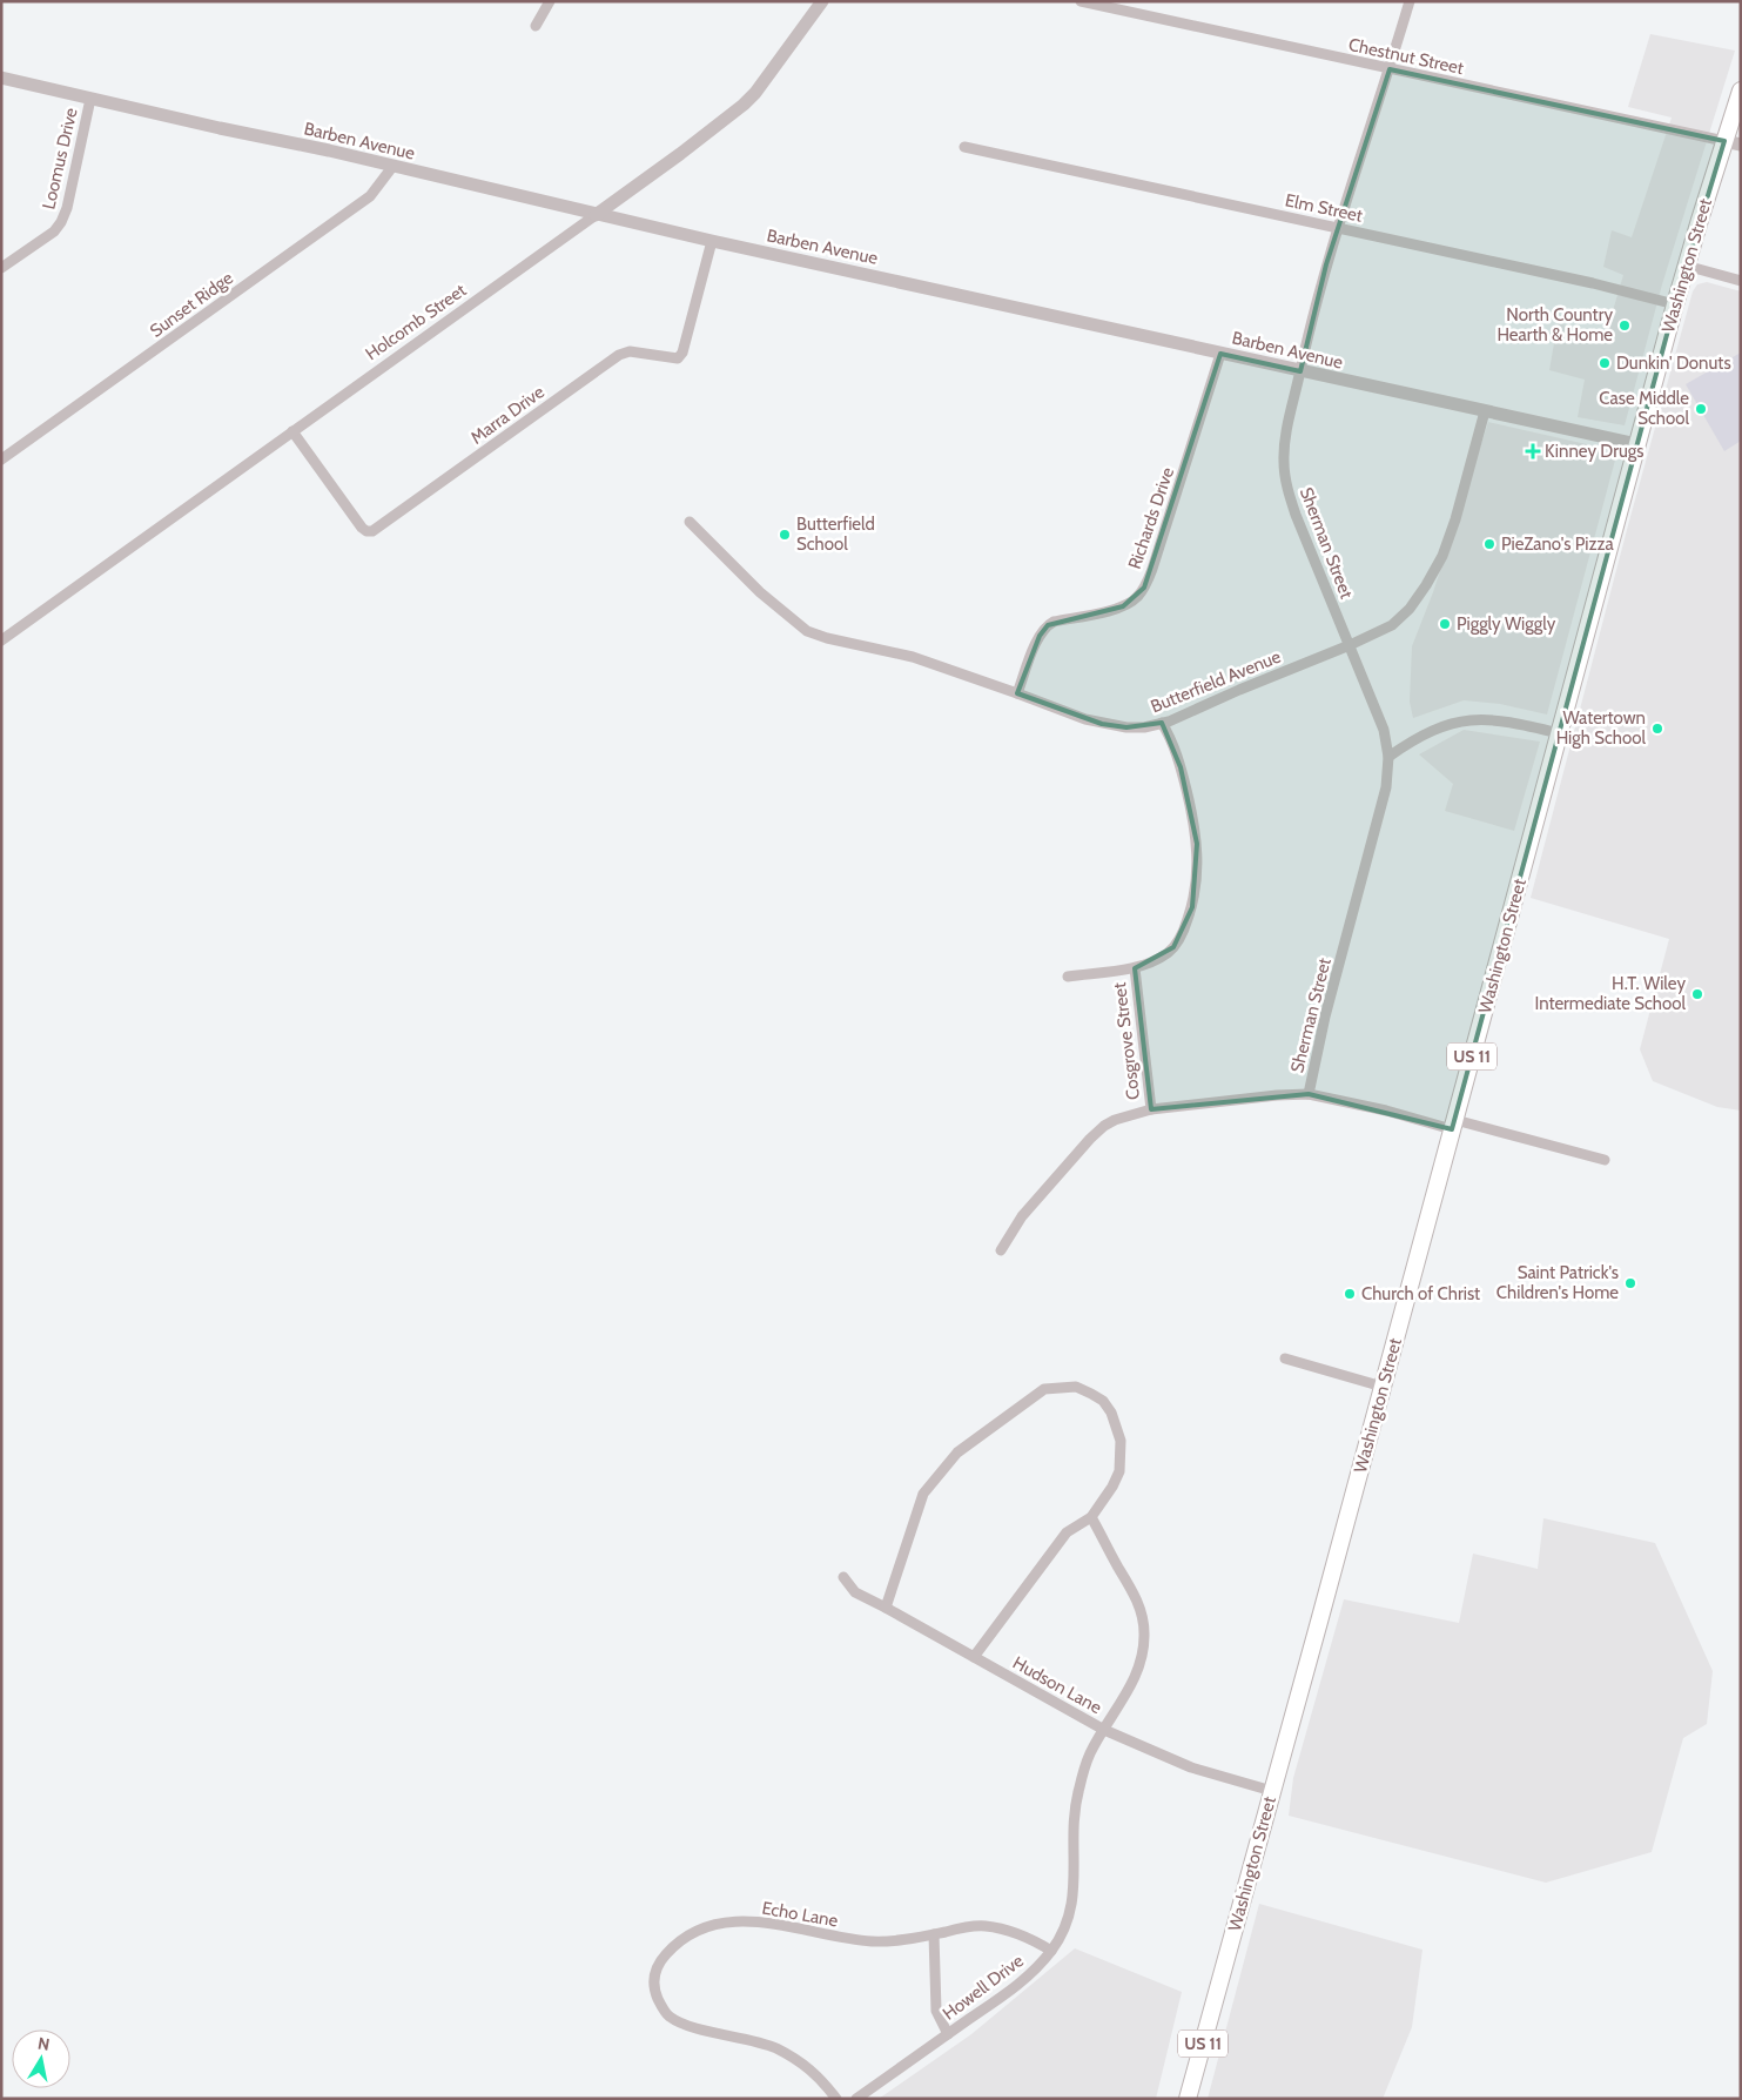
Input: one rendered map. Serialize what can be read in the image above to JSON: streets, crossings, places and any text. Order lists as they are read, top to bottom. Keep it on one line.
{"streets":{"main road":["Washington Street","US 11"],"street":["Chestnut Street","Barben Avenue","Loomus Drive","Elm Street","Sunset Ridge","Holcomb Street","Marra Drive","Richards Drive","Sherman Street","Butterfield Avenue","Cosgrove Street","Hudson Lane","Echo Lane","Howell Drive"]},"crossings":[["Chestnut Street","Washington Street"],["Chestnut Street","Sherman Street"],["Barben Avenue","Loomus Drive"],["Barben Avenue","Washington Street"],["Barben Avenue","Sunset Ridge"],["Barben Avenue","Holcomb Street"],["Barben Avenue","Marra Drive"],["Barben Avenue","Richards Drive"],["Barben Avenue","Sherman Street"],["Barben Avenue","Butterfield Avenue"],["Elm Street","Washington Street"],["Elm Street","Sherman Street"],["Washington Street","Hudson Lane"],["Holcomb Street","Marra Drive"],["Richards Drive","Butterfield Avenue"],["Sherman Street","Butterfield Avenue"],["Butterfield Avenue","Cosgrove Street"],["Hudson Lane","Howell Drive"],["Echo Lane","Howell Drive"]],"places":{"other":["North Country Hearth & Home","Dunkin' Donuts","Case Middle School","Butterfield School","PieZano's Pizza","Piggly Wiggly","Watertown High School","H.T. Wiley Intermediate School","Saint Patrick's Children's Home","Church of Christ"],"health":["Kinney Drugs"]},"north":"top"}
